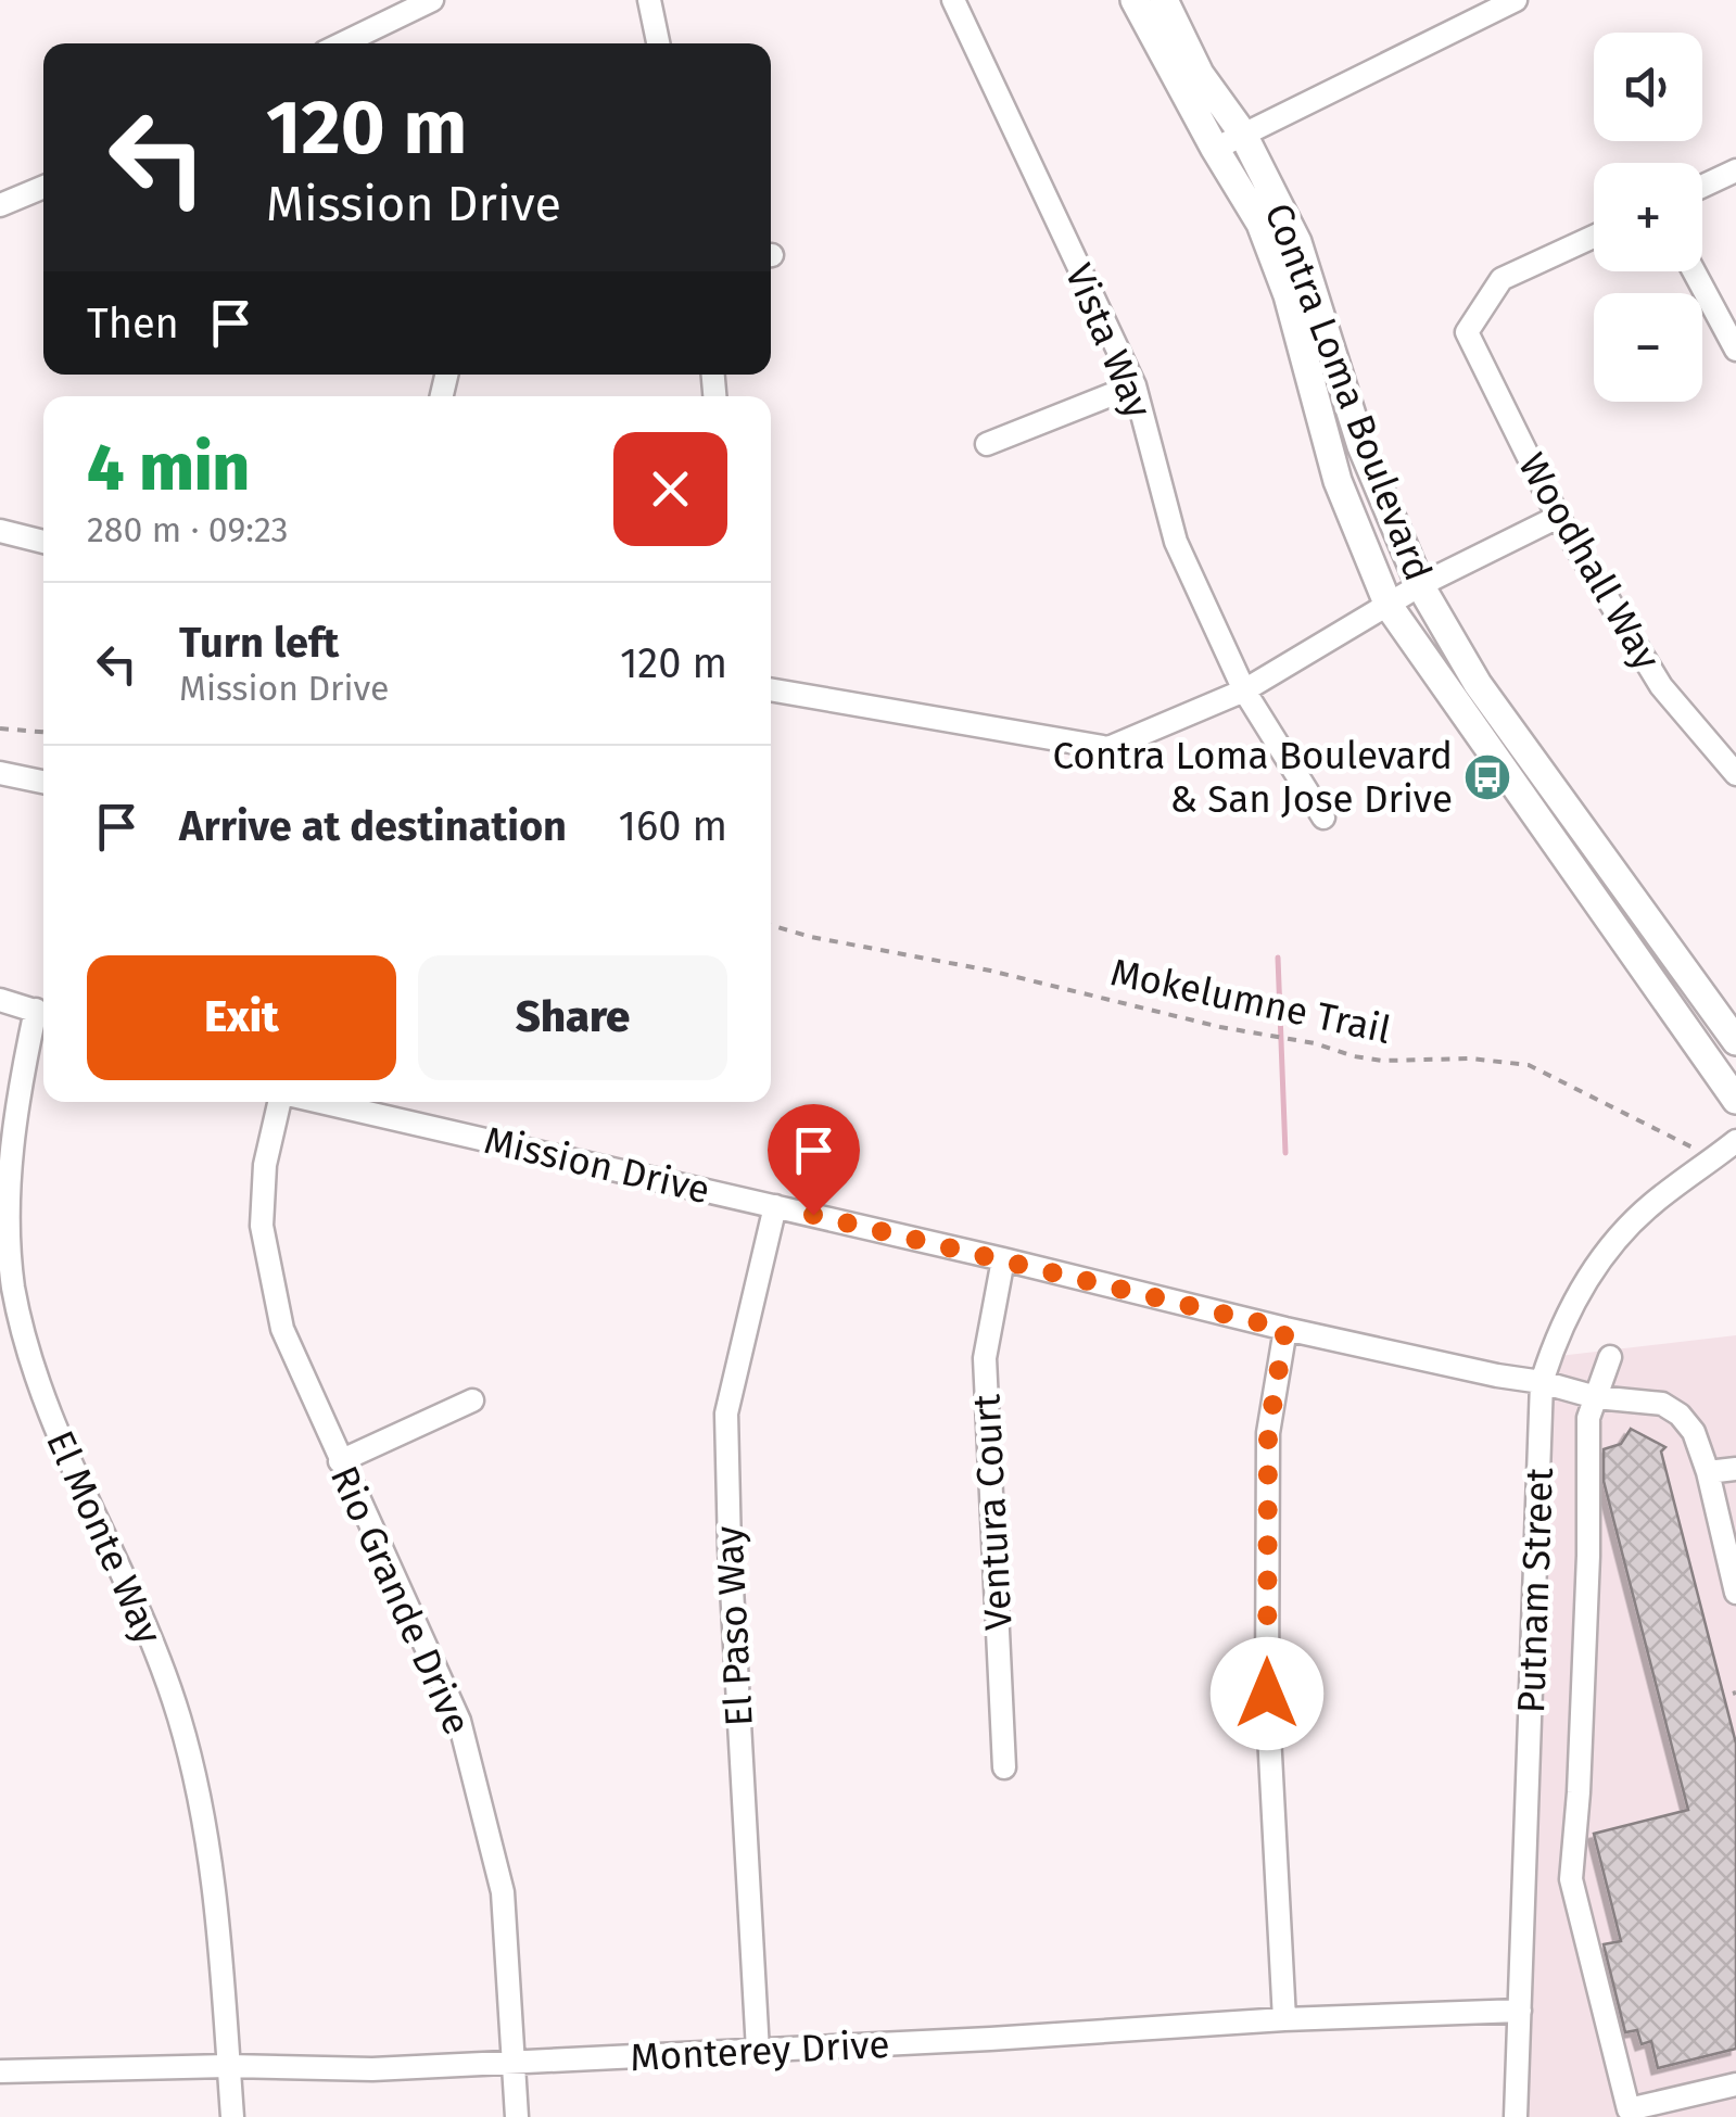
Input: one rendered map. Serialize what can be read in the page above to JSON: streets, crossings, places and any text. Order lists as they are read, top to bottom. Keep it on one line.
{"streets":{"main road":["Contra Loma Boulevard"],"street":["Vista Way","Woodhall Way","Mission Drive","Ventura Court","El Monte Way","Putnam Street","Rio Grande Drive","El Paso Way","Monterey Drive"],"path":["Mokelumne Trail"]},"crossings":[["Mokelumne Trail","Putnam Street"],["Mission Drive","Ventura Court"],["Mission Drive","Putnam Street"],["Mission Drive","El Paso Way"],["El Monte Way","Monterey Drive"],["Putnam Street","Monterey Drive"],["Rio Grande Drive","Monterey Drive"],["El Paso Way","Monterey Drive"]],"places":{"bus stop":["Contra Loma Boulevard & San Jose Drive"]},"page":{"map_buttons":["+","−"],"turn":["120 m","Mission Drive"],"then":"Then","heading":["4 min","280 m · 09:23"],"list":[{"name":"Turn left","note":"Mission Drive","value":"120 m"},{"name":"Arrive at destination","value":"160 m"}],"buttons":["Exit","Share"]}}
